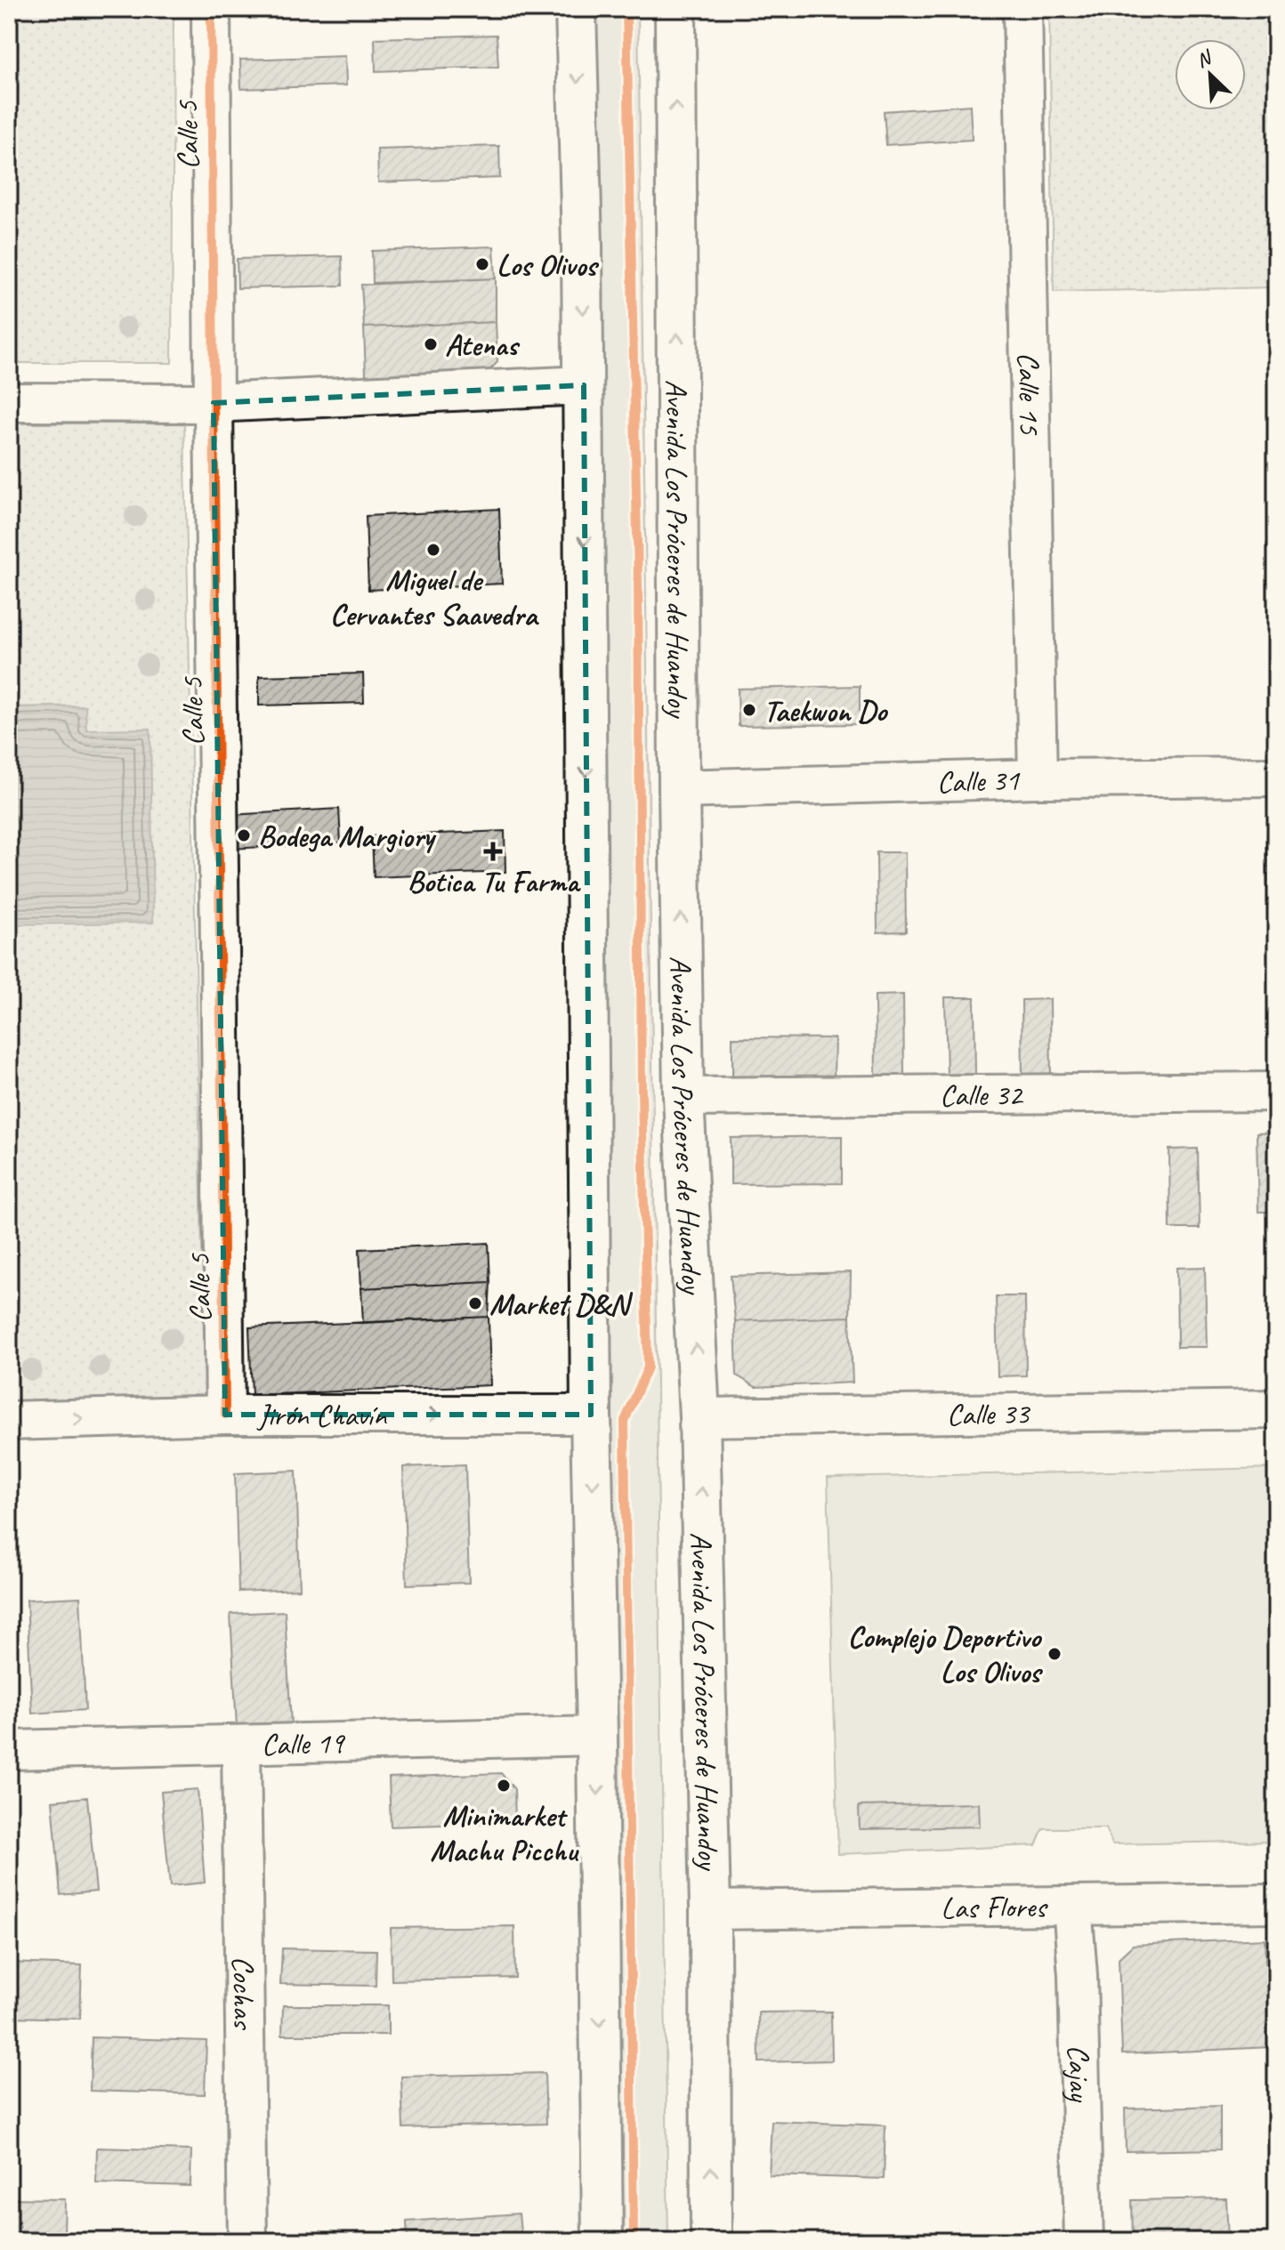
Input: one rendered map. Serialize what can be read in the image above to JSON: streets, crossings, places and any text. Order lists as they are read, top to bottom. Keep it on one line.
{"streets":{"main road":["Avenida Los Próceres de Huandoy"],"street":["Calle 5","Calle 15","Calle 31","Calle 32","Calle 33","Jirón Chavín","Calle 19","Las Flores","Cochas","Cajay"]},"crossings":[["Calle 5","Jirón Chavín"],["Calle 15","Calle 31"],["Avenida Los Próceres de Huandoy","Calle 31"],["Avenida Los Próceres de Huandoy","Calle 32"],["Avenida Los Próceres de Huandoy","Calle 33"],["Avenida Los Próceres de Huandoy","Las Flores"],["Calle 19","Cochas"],["Las Flores","Cajay"]],"one_way":["Jirón Chavín"],"places":{"other":["Los Olivos","Atenas","Miguel de Cervantes Saavedra","Taekwon Do","Bodega Margiory","Market D&N","Complejo Deportivo Los Olivos","Minimarket Machu Picchu"],"health":["Botica Tu Farma"]},"north":"top left"}
